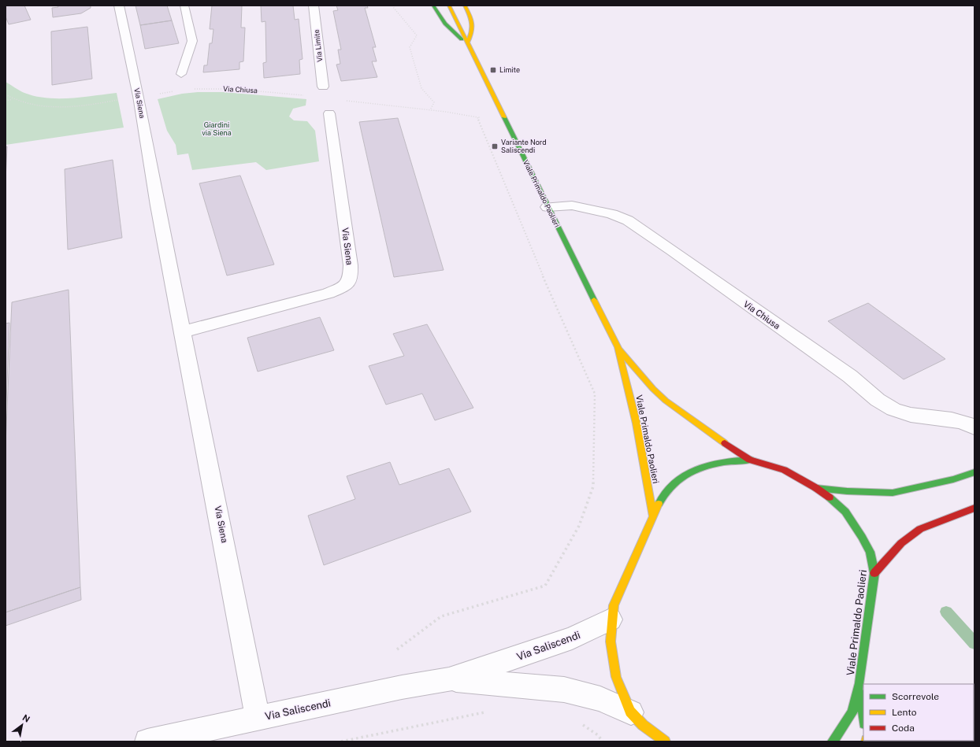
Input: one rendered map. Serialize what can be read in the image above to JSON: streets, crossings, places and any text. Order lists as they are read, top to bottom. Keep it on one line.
{"streets":{"main road":["Viale Primaldo Paolieri"],"street":["Via Limite","Via Chiusa","Via Siena","Via Saliscendi"]},"crossings":[["Via Chiusa","Viale Primaldo Paolieri"],["Via Siena","Via Saliscendi"],["Viale Primaldo Paolieri","Via Saliscendi"]],"parks":["Giardini via Siena"],"places":{"transit":["Limite","Variante Nord Saliscendi"]},"legend":["Scorrevole","Lento","Coda"],"north":"top right"}
